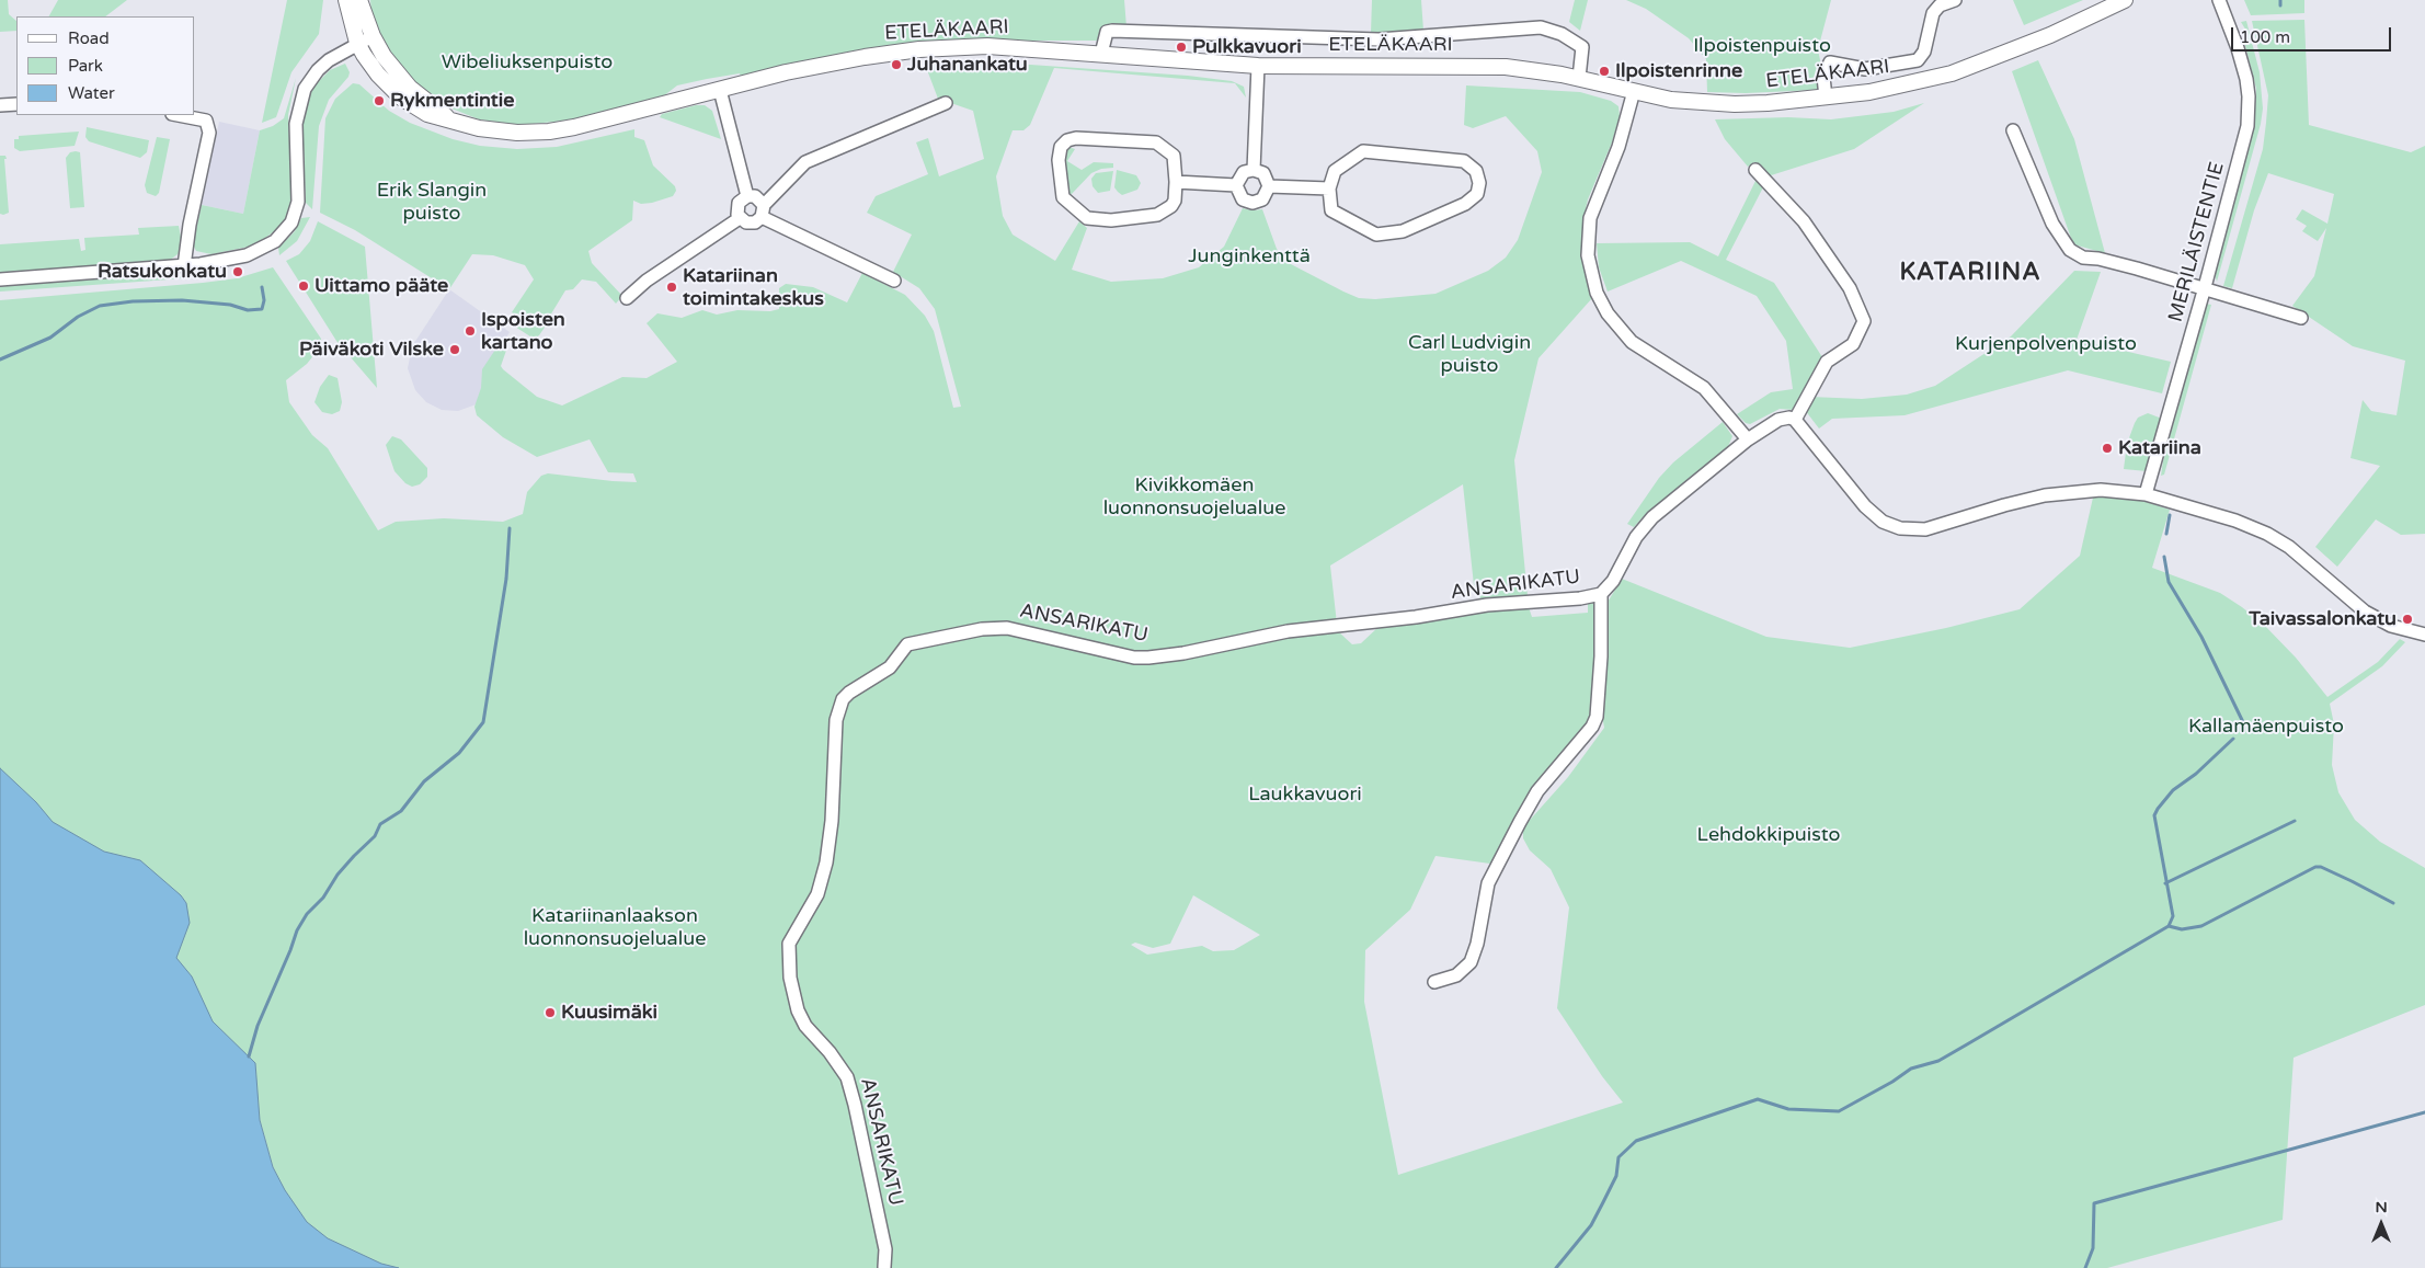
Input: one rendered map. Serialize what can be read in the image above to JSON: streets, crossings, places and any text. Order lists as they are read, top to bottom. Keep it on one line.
{"streets":{"main road":["ETELÄKAARI"],"street":["MERILÄISTENTIE","ANSARIKATU"]},"districts":["KATARIINA"],"parks":["Ilpoistenpuisto","Wibeliuksenpuisto","Erik Slangin puisto","Junginkenttä","Carl Ludvigin puisto","Kurjenpolvenpuisto","Kivikkomäen luonnonsuojelualue","Kallamäenpuisto","Laukkavuori","Lehdokkipuisto","Katariinanlaakson luonnonsuojelualue"],"places":["Pulkkavuori","Juhanankatu","Ilpoistenrinne","Rykmentintie","Ratsukonkatu","Uittamo pääte","Katariinan toimintakeskus","Ispoisten kartano","Päiväkoti Vilske","Katariina","Taivassalonkatu","Kuusimäki"],"legend":["Road","Park","Water"],"scale_bar":"100 m","north":"top"}
